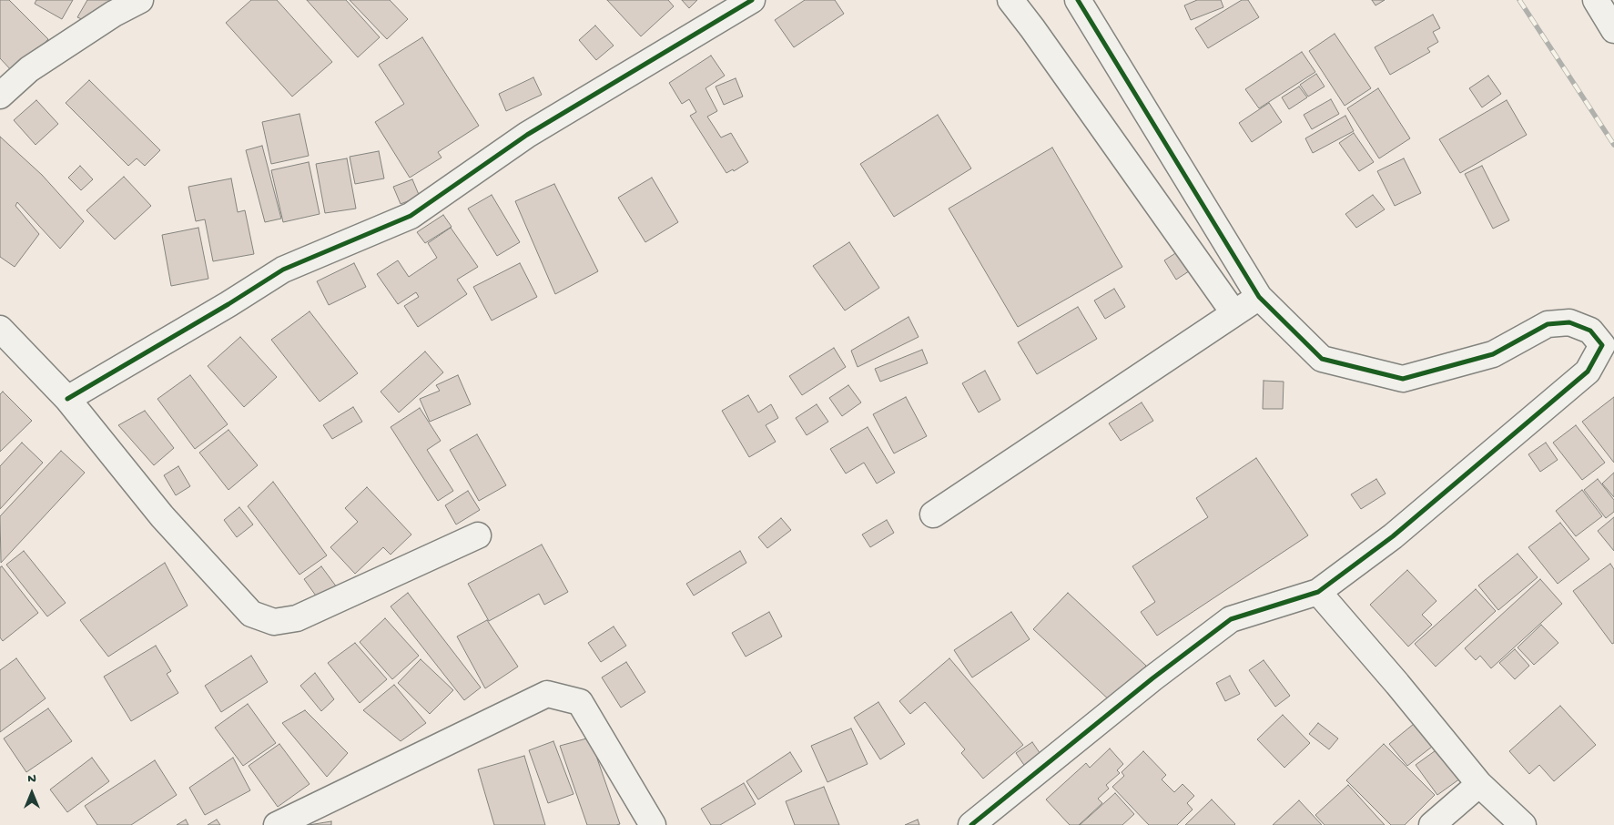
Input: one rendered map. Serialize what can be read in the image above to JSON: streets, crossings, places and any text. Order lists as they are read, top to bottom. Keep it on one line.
{"north":"top"}
